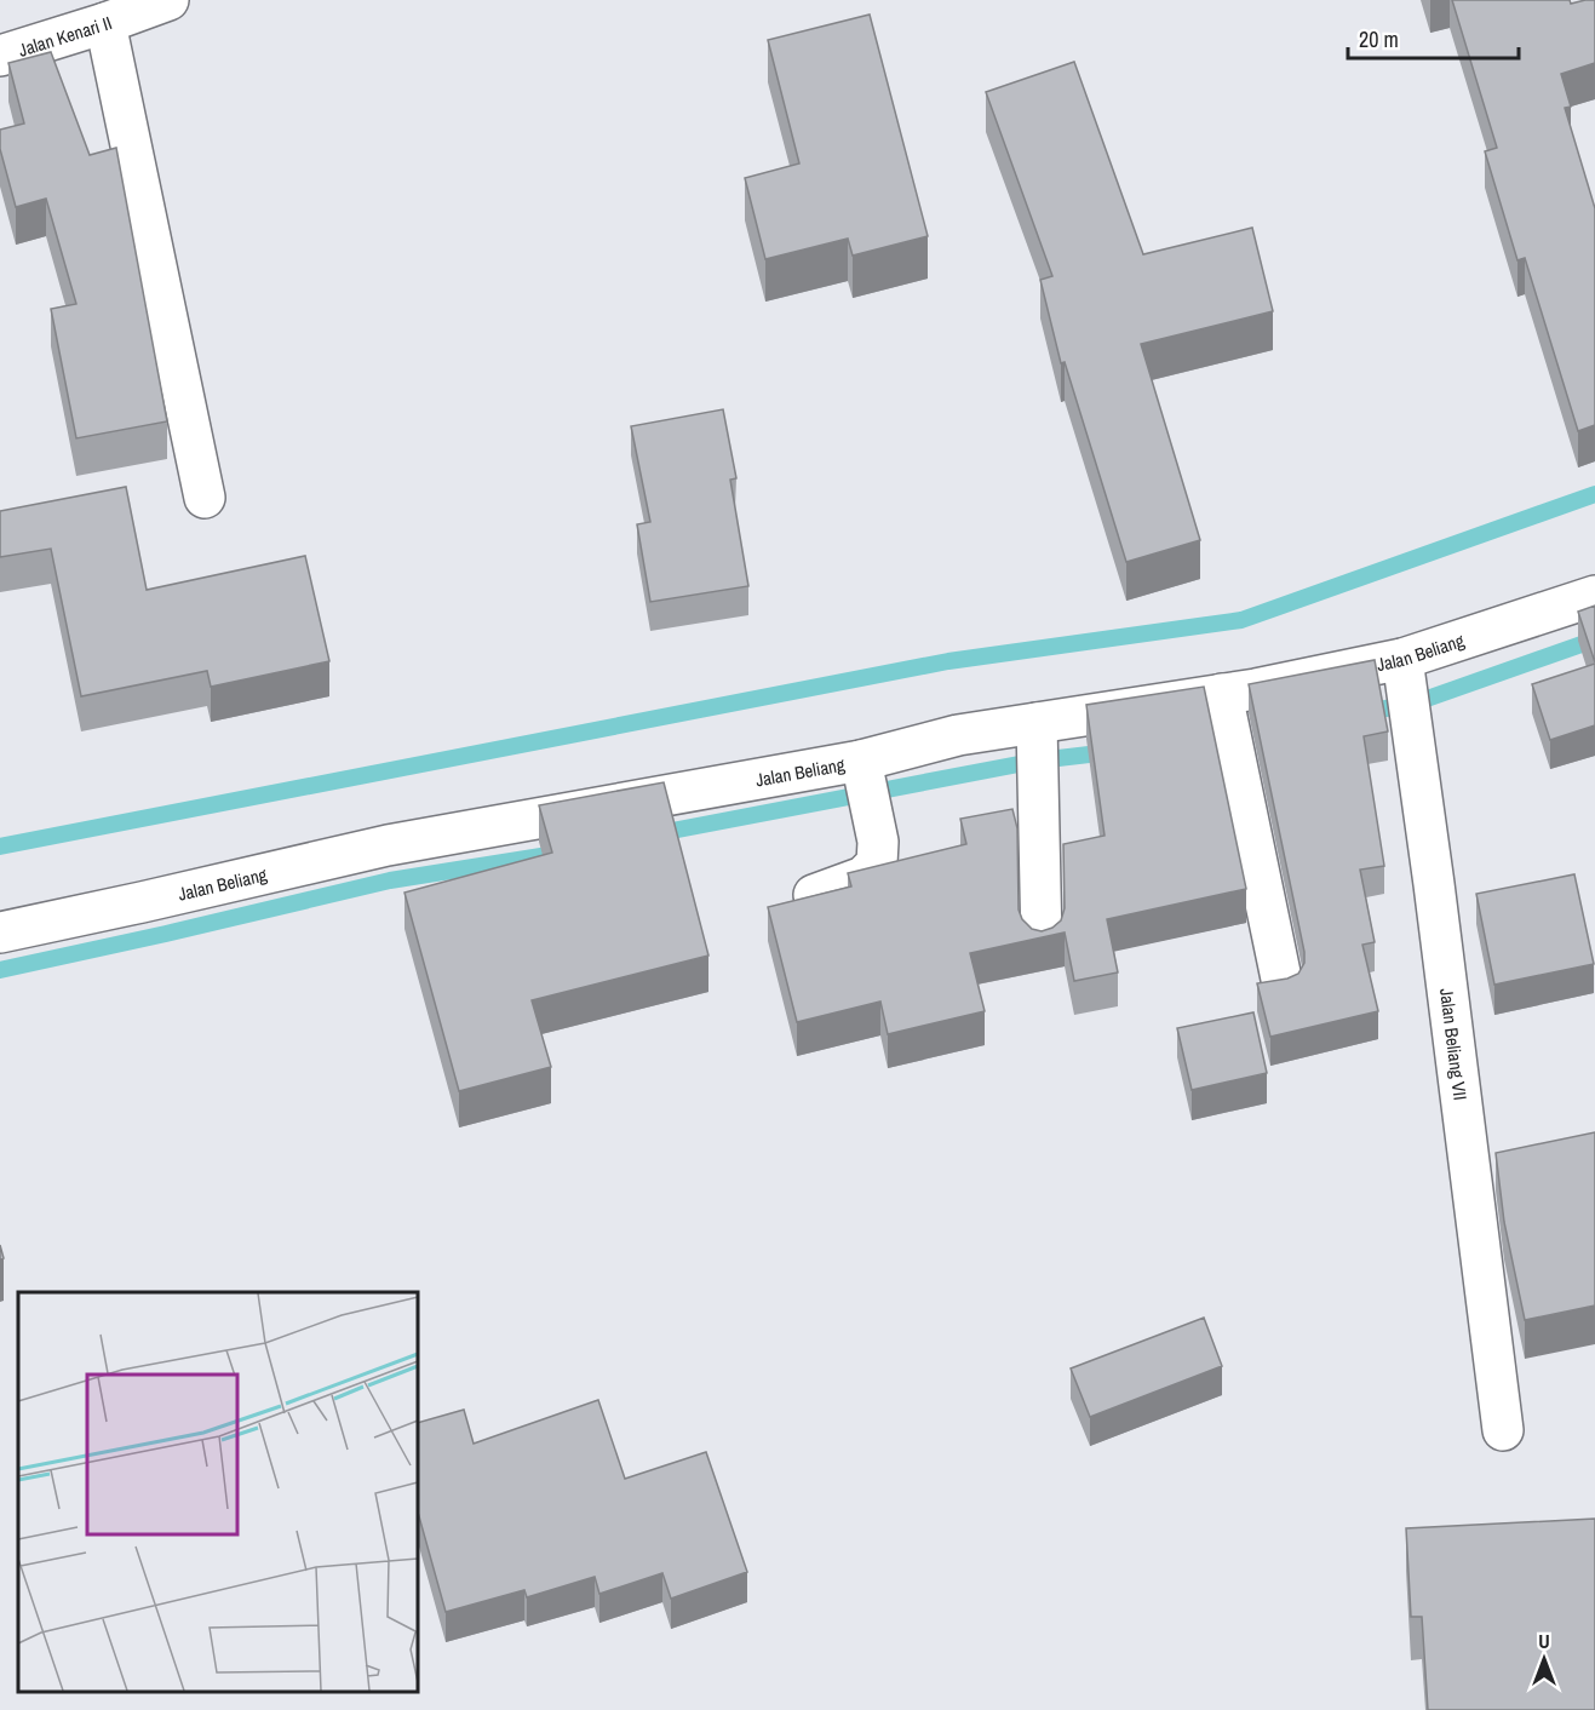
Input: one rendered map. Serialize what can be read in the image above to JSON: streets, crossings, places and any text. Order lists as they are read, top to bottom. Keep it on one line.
{"streets":{"street":["Jalan Kenari II","Jalan Beliang","Jalan Beliang VII"]},"crossings":[["Jalan Beliang","Jalan Beliang VII"]],"scale_bar":"20 m","north":"top"}
